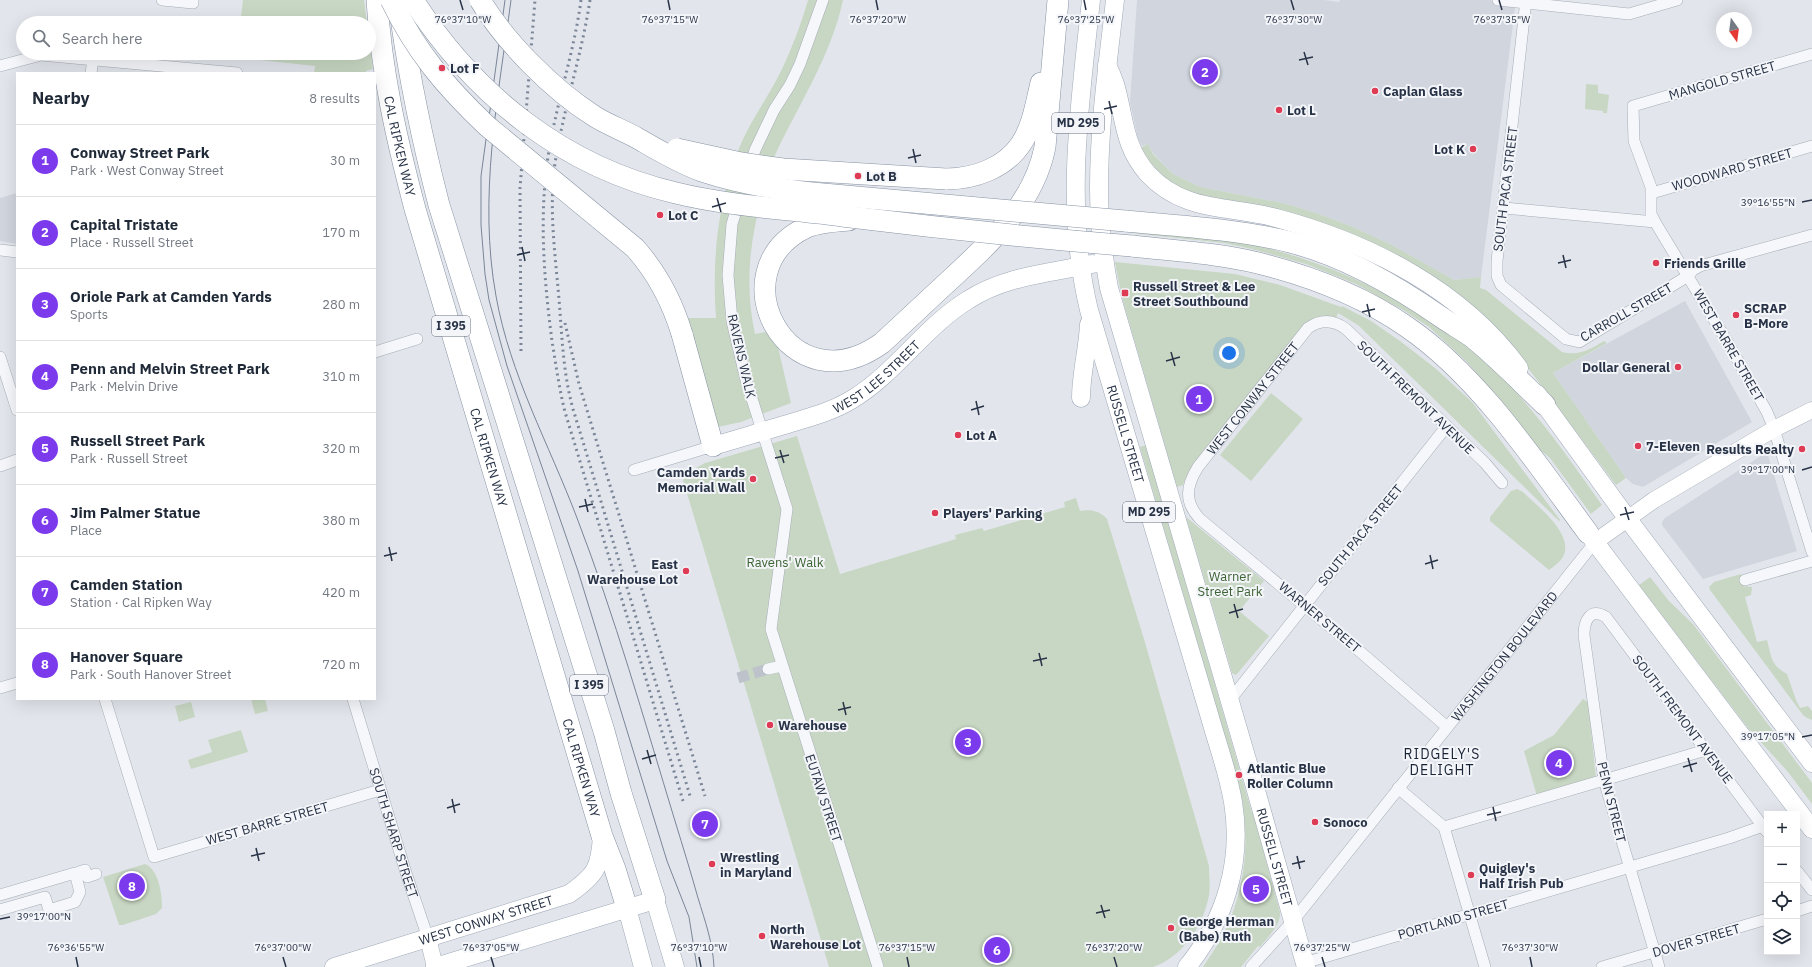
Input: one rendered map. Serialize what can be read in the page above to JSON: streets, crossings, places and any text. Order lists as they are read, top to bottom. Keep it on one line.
{"streets":{"highway":["CAL RIPKEN WAY","I 395"],"main road":["MD 295","WEST LEE STREET","WEST CONWAY STREET","RUSSELL STREET","WASHINGTON BOULEVARD","SOUTH SHARP STREET"],"street":["MANGOLD STREET","WOODWARD STREET","SOUTH PACA STREET","CARROLL STREET","WEST BARRE STREET","RAVENS WALK","SOUTH FREMONT AVENUE","WARNER STREET","EUTAW STREET","PENN STREET","PORTLAND STREET","DOVER STREET"]},"crossings":[["MANGOLD STREET","WOODWARD STREET"],["MANGOLD STREET","WEST BARRE STREET"],["MD 295","RUSSELL STREET"],["MD 295","WASHINGTON BOULEVARD"],["MD 295","PORTLAND STREET"],["CAL RIPKEN WAY","I 395"],["CAL RIPKEN WAY","WEST CONWAY STREET"],["WOODWARD STREET","WEST BARRE STREET"],["SOUTH PACA STREET","CARROLL STREET"],["SOUTH PACA STREET","SOUTH FREMONT AVENUE"],["SOUTH PACA STREET","RUSSELL STREET"],["SOUTH PACA STREET","WARNER STREET"],["CARROLL STREET","WEST BARRE STREET"],["WEST BARRE STREET","WASHINGTON BOULEVARD"],["WEST BARRE STREET","SOUTH SHARP STREET"],["RAVENS WALK","WEST LEE STREET"],["RAVENS WALK","EUTAW STREET"],["WEST LEE STREET","RUSSELL STREET"],["SOUTH FREMONT AVENUE","WEST CONWAY STREET"],["SOUTH FREMONT AVENUE","PENN STREET"],["WEST CONWAY STREET","WARNER STREET"],["WEST CONWAY STREET","SOUTH SHARP STREET"],["RUSSELL STREET","WASHINGTON BOULEVARD"],["WARNER STREET","WASHINGTON BOULEVARD"],["PENN STREET","PORTLAND STREET"],["PENN STREET","DOVER STREET"]],"districts":["RIDGELY'S DELIGHT"],"parks":["Ravens' Walk","Warner Street Park"],"places":{"other":["Lot F","Caplan Glass","Lot L","Lot K","Lot B","Lot C","Friends Grille","SCRAP B-More","Dollar General","Lot A","7-Eleven","Results Realty","Camden Yards Memorial Wall","Players' Parking","East Warehouse Lot","Warehouse","Atlantic Blue Roller Column","Sonoco","Wrestling in Maryland","Quigley's Half Irish Pub","George Herman (Babe) Ruth","North Warehouse Lot"],"transit":["Russell Street & Lee Street Southbound"]},"north":"bottom","page":{"search":"Search here","pins":["2","1","3","4","7","8","5","6"],"heading":["Nearby","8 results"],"list":[{"mark":"1","name":"Conway Street Park","note":"Park · West Conway Street","value":"30 m"},{"mark":"2","name":"Capital Tristate","note":"Place · Russell Street","value":"170 m"},{"mark":"3","name":"Oriole Park at Camden Yards","note":"Sports","value":"280 m"},{"mark":"4","name":"Penn and Melvin Street Park","note":"Park · Melvin Drive","value":"310 m"},{"mark":"5","name":"Russell Street Park","note":"Park · Russell Street","value":"320 m"},{"mark":"6","name":"Jim Palmer Statue","note":"Place","value":"380 m"},{"mark":"7","name":"Camden Station","note":"Station · Cal Ripken Way","value":"420 m"},{"mark":"8","name":"Hanover Square","note":"Park · South Hanover Street","value":"720 m"}],"map_buttons":["+","−"]},"coordinates":["76°37'10\"W","76°37'15\"W","76°37'20\"W","76°37'25\"W","76°37'30\"W","76°37'35\"W","39°16'55\"N","39°17'00\"N","39°17'05\"N","76°36'55\"W","76°37'00\"W","76°37'05\"W"]}
